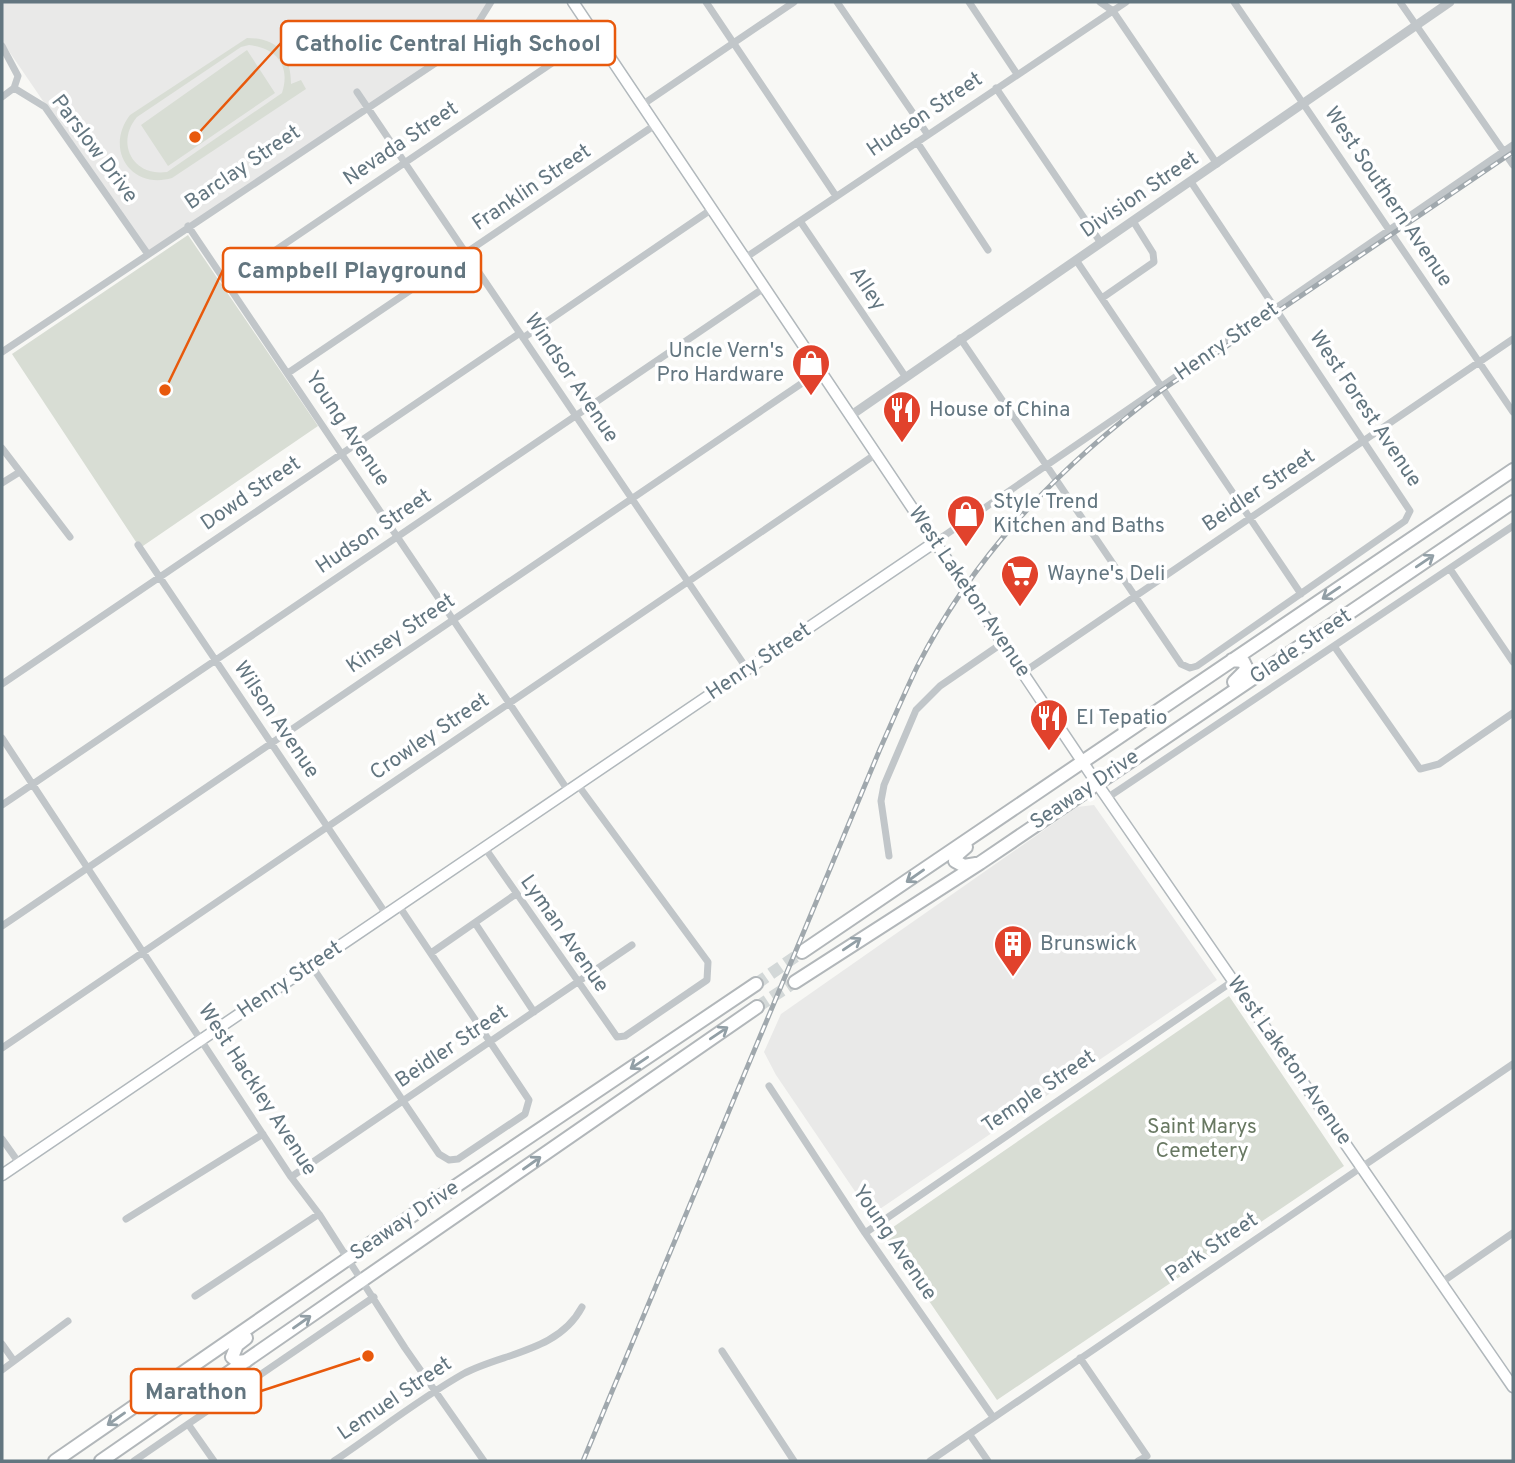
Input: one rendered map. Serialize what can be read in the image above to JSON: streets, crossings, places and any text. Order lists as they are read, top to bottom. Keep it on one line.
{"streets":{"highway":["Seaway Drive"],"main road":["Henry Street","West Laketon Avenue"],"street":["Hudson Street","Nevada Street","Parslow Drive","Barclay Street","Franklin Street","Division Street","West Southern Avenue","Alley","Windsor Avenue","West Forest Avenue","Young Avenue","Beidler Street","Dowd Street","Kinsey Street","Glade Street","Wilson Avenue","Crowley Street","Lyman Avenue","West Hackley Avenue","Temple Street","Park Street","Lemuel Street"]},"crossings":[["Hudson Street","Alley"],["Hudson Street","Windsor Avenue"],["Hudson Street","Young Avenue"],["Hudson Street","West Laketon Avenue"],["Hudson Street","Wilson Avenue"],["Hudson Street","West Hackley Avenue"],["Nevada Street","Windsor Avenue"],["Nevada Street","Young Avenue"],["Nevada Street","West Laketon Avenue"],["Parslow Drive","Barclay Street"],["Barclay Street","Windsor Avenue"],["Barclay Street","Young Avenue"],["Franklin Street","Windsor Avenue"],["Franklin Street","Young Avenue"],["Franklin Street","West Laketon Avenue"],["Division Street","West Southern Avenue"],["Division Street","Alley"],["Division Street","West Forest Avenue"],["Division Street","West Laketon Avenue"],["West Southern Avenue","Henry Street"],["West Southern Avenue","Beidler Street"],["Henry Street","Windsor Avenue"],["Henry Street","West Forest Avenue"],["Henry Street","Young Avenue"],["Henry Street","West Laketon Avenue"],["Henry Street","Wilson Avenue"],["Henry Street","Lyman Avenue"],["Henry Street","West Hackley Avenue"],["Windsor Avenue","Dowd Street"],["Windsor Avenue","Kinsey Street"],["Windsor Avenue","Crowley Street"],["West Forest Avenue","Beidler Street"],["West Forest Avenue","Glade Street"],["Young Avenue","Dowd Street"],["Young Avenue","Kinsey Street"],["Young Avenue","Crowley Street"],["Young Avenue","Lyman Avenue"],["Young Avenue","Temple Street"],["Young Avenue","Park Street"],["Beidler Street","West Laketon Avenue"],["Beidler Street","Glade Street"],["Beidler Street","Lyman Avenue"],["Beidler Street","West Hackley Avenue"],["Dowd Street","West Laketon Avenue"],["Dowd Street","Wilson Avenue"],["West Laketon Avenue","Kinsey Street"],["West Laketon Avenue","Glade Street"],["West Laketon Avenue","Crowley Street"],["West Laketon Avenue","Seaway Drive"],["West Laketon Avenue","Temple Street"],["West Laketon Avenue","Park Street"],["Kinsey Street","Wilson Avenue"],["Kinsey Street","West Hackley Avenue"],["Wilson Avenue","Crowley Street"],["Crowley Street","West Hackley Avenue"],["Seaway Drive","West Hackley Avenue"],["West Hackley Avenue","Lemuel Street"]],"parks":["Saint Marys Cemetery"],"places":{"other":["Catholic Central High School","Campbell Playground","Marathon"],"shop":["Uncle Vern's Pro Hardware","Style Trend Kitchen and Baths"],"restaurant":["House of China","El Tepatio"],"supermarket":["Wayne's Deli"],"building":["Brunswick"]}}
